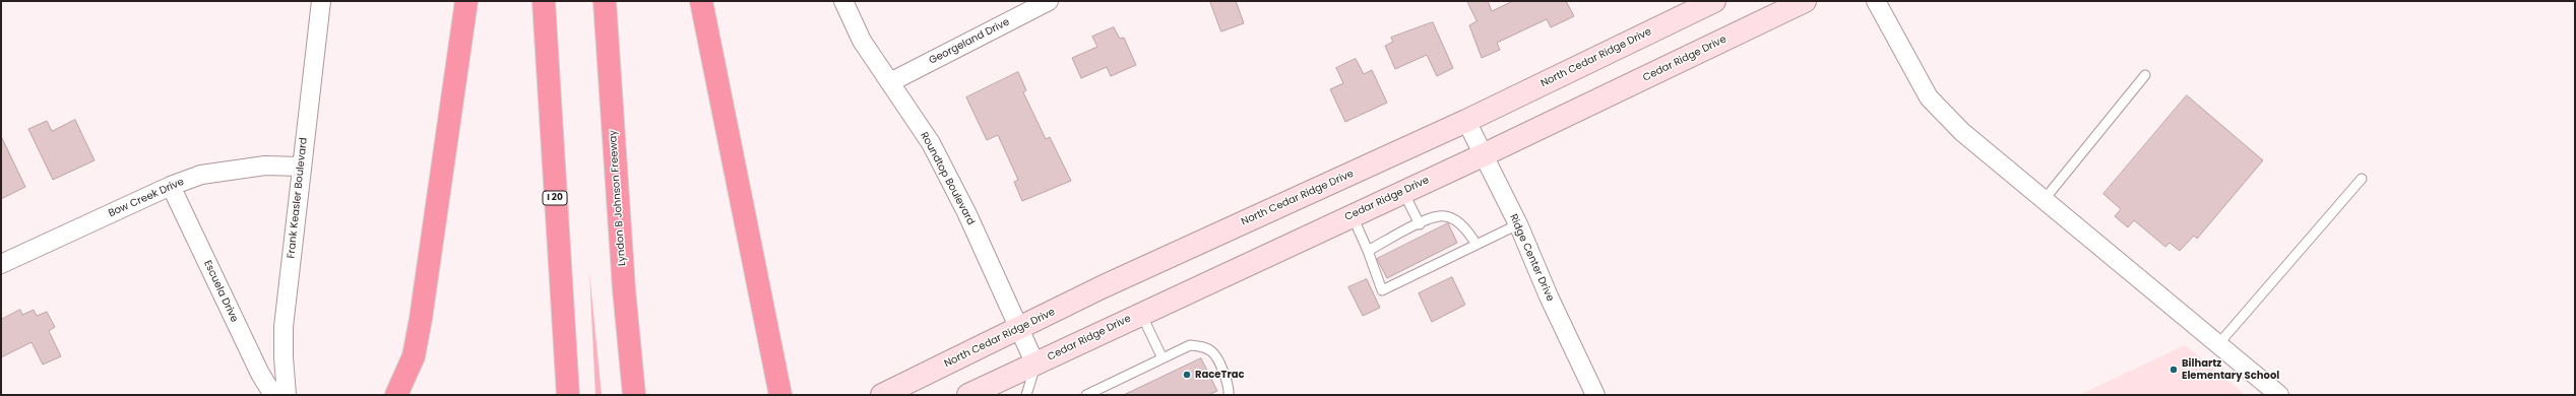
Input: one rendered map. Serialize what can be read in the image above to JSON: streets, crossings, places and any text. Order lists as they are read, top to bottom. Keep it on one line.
{"streets":{"highway":["I 20","Lyndon B Johnson Freeway"],"main road":["North Cedar Ridge Drive","Cedar Ridge Drive"],"street":["Georgeland Drive","Roundtop Boulevard","Bow Creek Drive","Frank Keasler Boulevard","Ridge Center Drive","Escuela Drive"]},"crossings":[["Georgeland Drive","Roundtop Boulevard"],["North Cedar Ridge Drive","Roundtop Boulevard"],["North Cedar Ridge Drive","Ridge Center Drive"],["Cedar Ridge Drive","Roundtop Boulevard"],["Cedar Ridge Drive","Ridge Center Drive"],["Bow Creek Drive","Frank Keasler Boulevard"],["Bow Creek Drive","Escuela Drive"]],"places":["Bilhartz Elementary School","RaceTrac"]}
